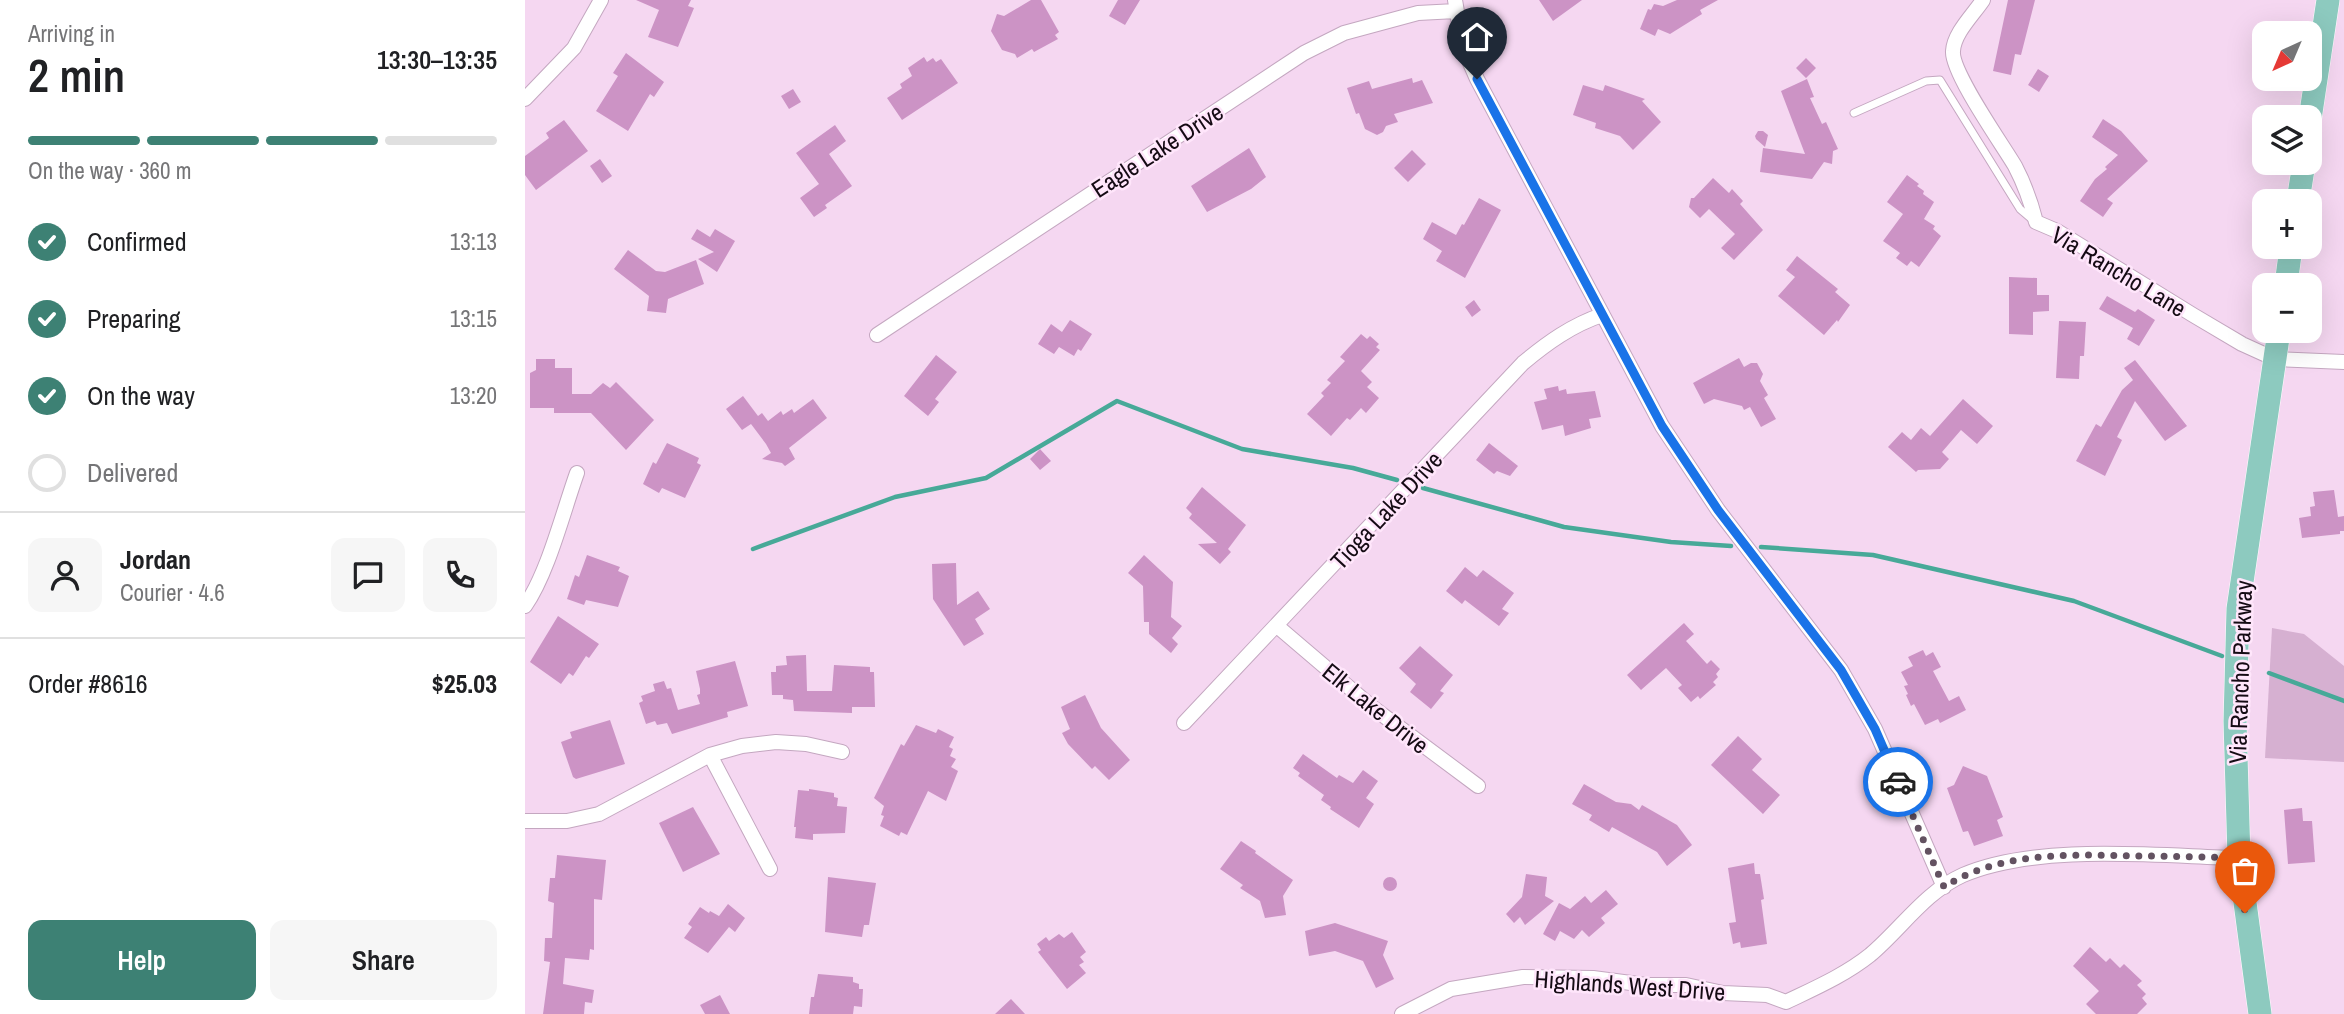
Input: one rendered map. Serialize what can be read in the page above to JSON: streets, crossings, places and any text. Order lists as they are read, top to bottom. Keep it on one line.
{"streets":{"main road":["Via Rancho Parkway"],"street":["Eagle Lake Drive","Via Rancho Lane","Tioga Lake Drive","Elk Lake Drive","Highlands West Drive"]},"crossings":[["Via Rancho Lane","Via Rancho Parkway"],["Tioga Lake Drive","Elk Lake Drive"],["Via Rancho Parkway","Highlands West Drive"]],"north":"bottom left","page":{"heading":["2 min","Arriving in","13:30–13:35"],"panel":["Jordan","Courier · 4.6","Order #8616","$25.03"],"map_buttons":["+","−"],"bar":"On the way · 360 m","list":[["Confirmed","13:13"],["Preparing","13:15"],["On the way","13:20"],"Delivered"],"buttons":["Help","Share"]}}
